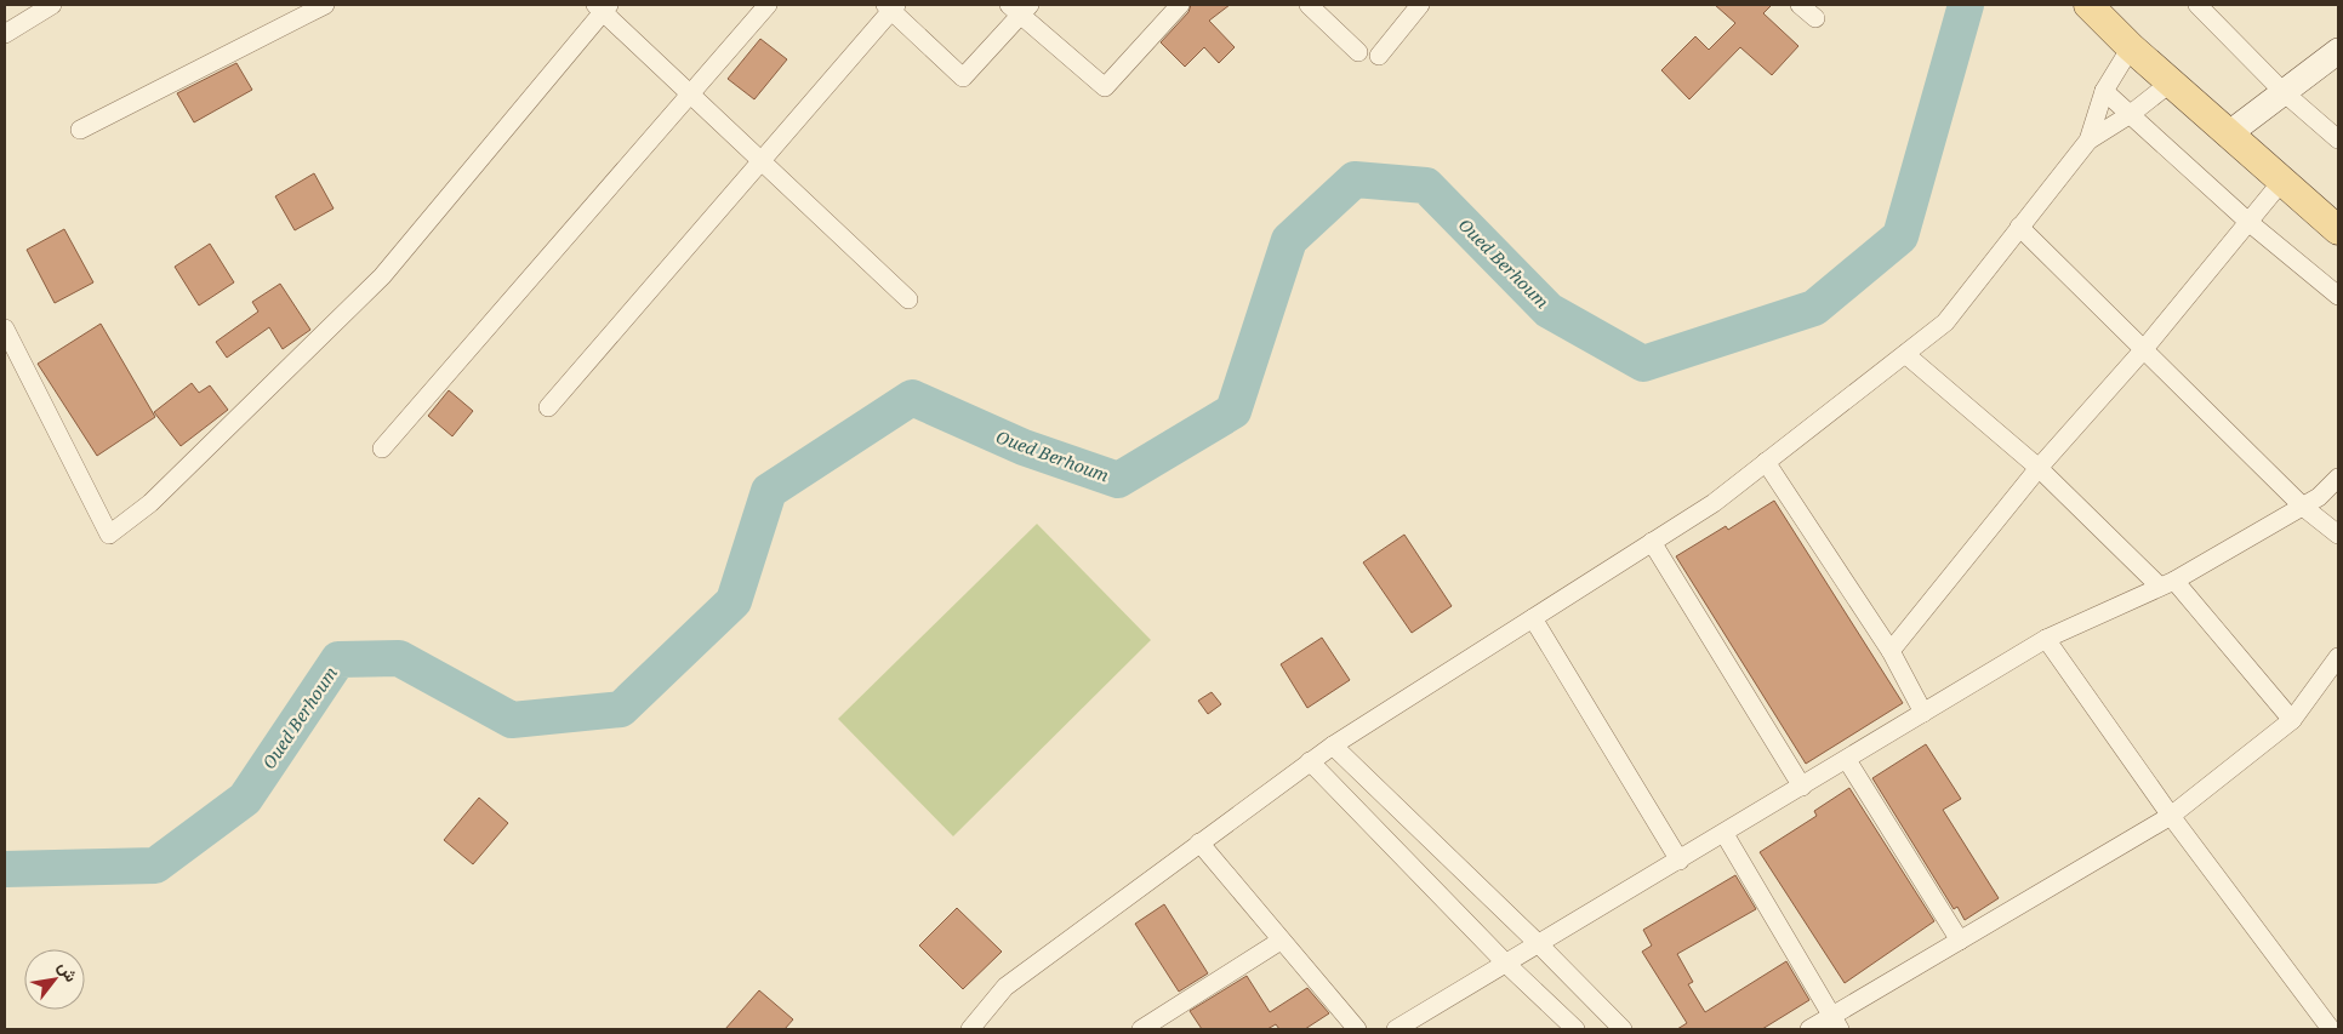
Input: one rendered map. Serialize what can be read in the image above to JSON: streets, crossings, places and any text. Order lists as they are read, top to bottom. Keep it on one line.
{"water":["Oued Berhoum"],"north":"top right"}
